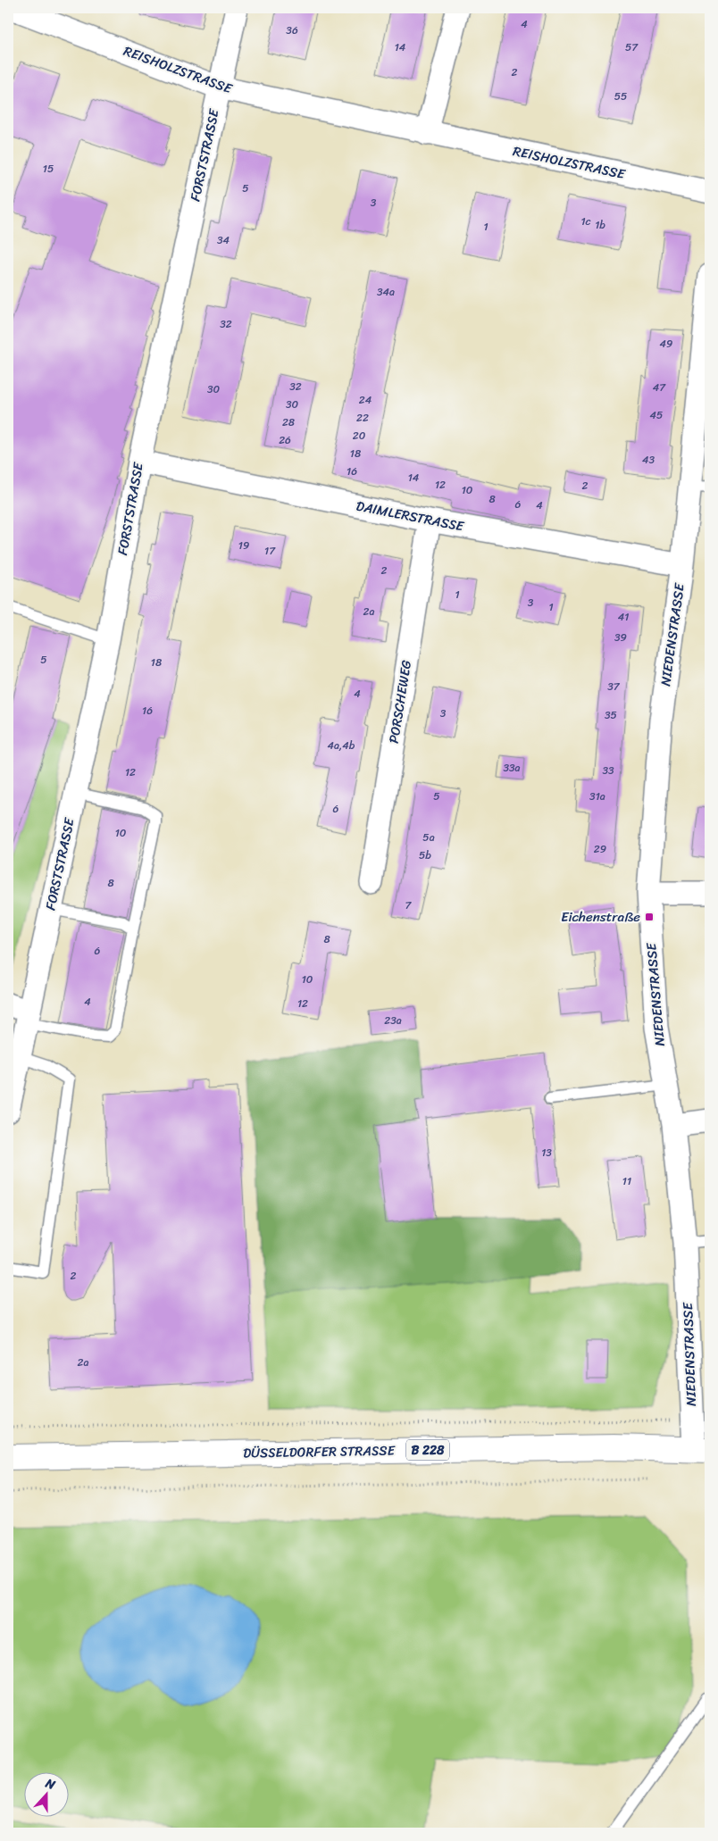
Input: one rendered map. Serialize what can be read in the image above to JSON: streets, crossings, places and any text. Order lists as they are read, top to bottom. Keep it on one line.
{"streets":{"main road":["B 228","DÜSSELDORFER STRASSE"],"street":["REISHOLZSTRASSE","FORSTSTRASSE","DAIMLERSTRASSE","NIEDENSTRASSE","PORSCHEWEG"]},"crossings":[["REISHOLZSTRASSE","FORSTSTRASSE"],["FORSTSTRASSE","DAIMLERSTRASSE"],["DAIMLERSTRASSE","NIEDENSTRASSE"],["DAIMLERSTRASSE","PORSCHEWEG"],["NIEDENSTRASSE","DÜSSELDORFER STRASSE"]],"places":{"transit":["Eichenstraße"]},"house_numbers":["4","36","14","57","2","55","15","5","3","1c","1b","1","34","34a","32","49","32","47","30","24","30","45","22","28","20","26","18","43","16","14","12","2","10","8","6","4","19","17","2","1","3","1","2a","41","39","5","18","37","4","16","3","35","4a,4b","33a","33","12","5","31a","6","10","5a","29","5b","8","7","8","6","10","4","12","23a","13","11","2","2a"],"north":"top"}
